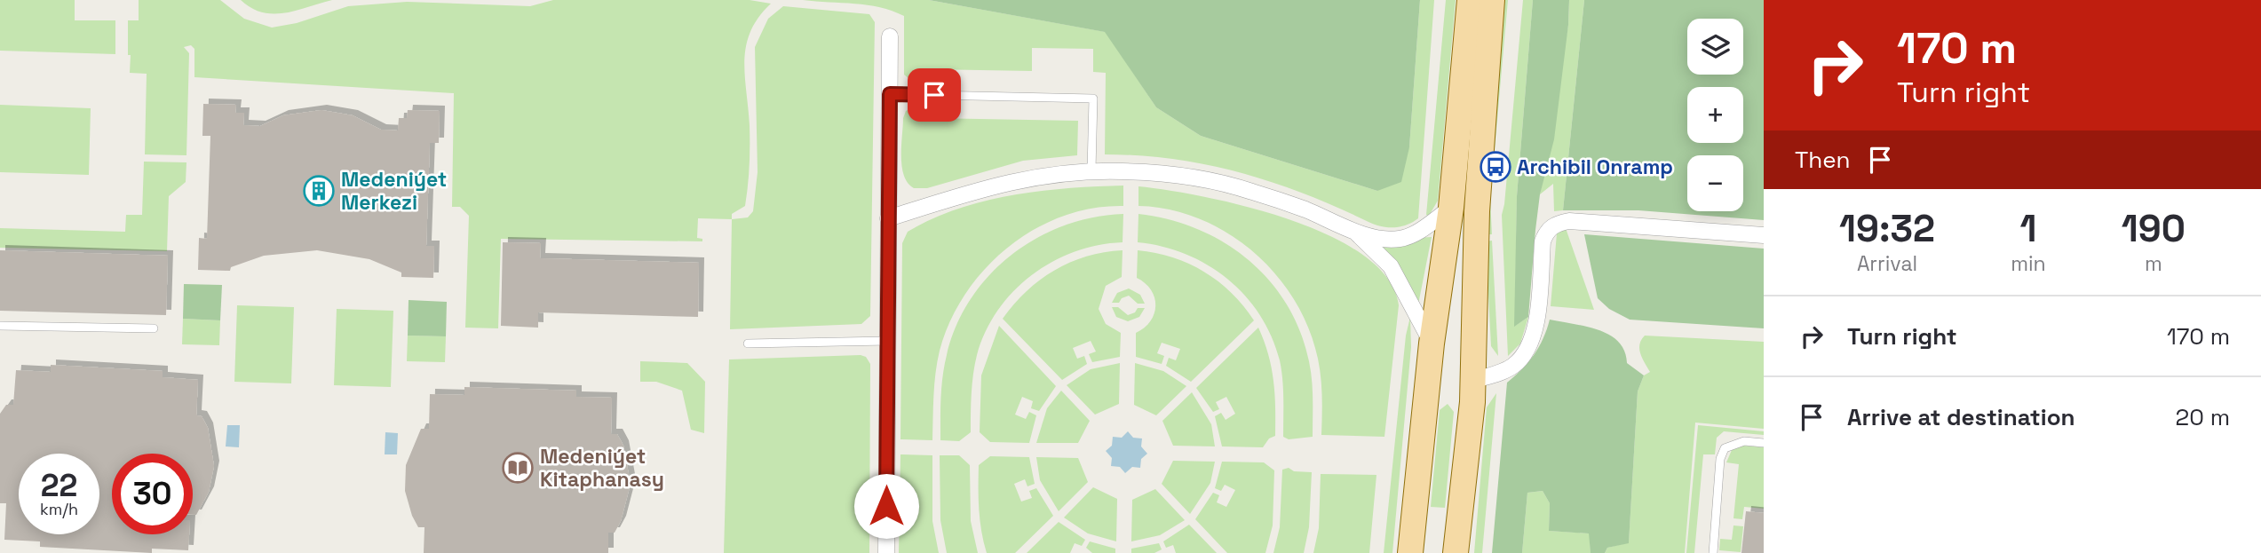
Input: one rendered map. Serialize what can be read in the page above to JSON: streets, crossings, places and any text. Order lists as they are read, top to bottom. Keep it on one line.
{"places":{"bus stop":["Archibil Onramp"],"building":["Medeniýet Merkezi"],"library":["Medeniýet Kitaphanasy"]},"page":{"turn":["170 m","Turn right"],"map_buttons":["+","−"],"then":"Then","eta":["19:32","Arrival","1","min","190","m"],"list":[{"name":"Turn right","value":"170 m"},{"name":"Arrive at destination","value":"20 m"}],"speed":"22 km/h","limit":"30"}}
